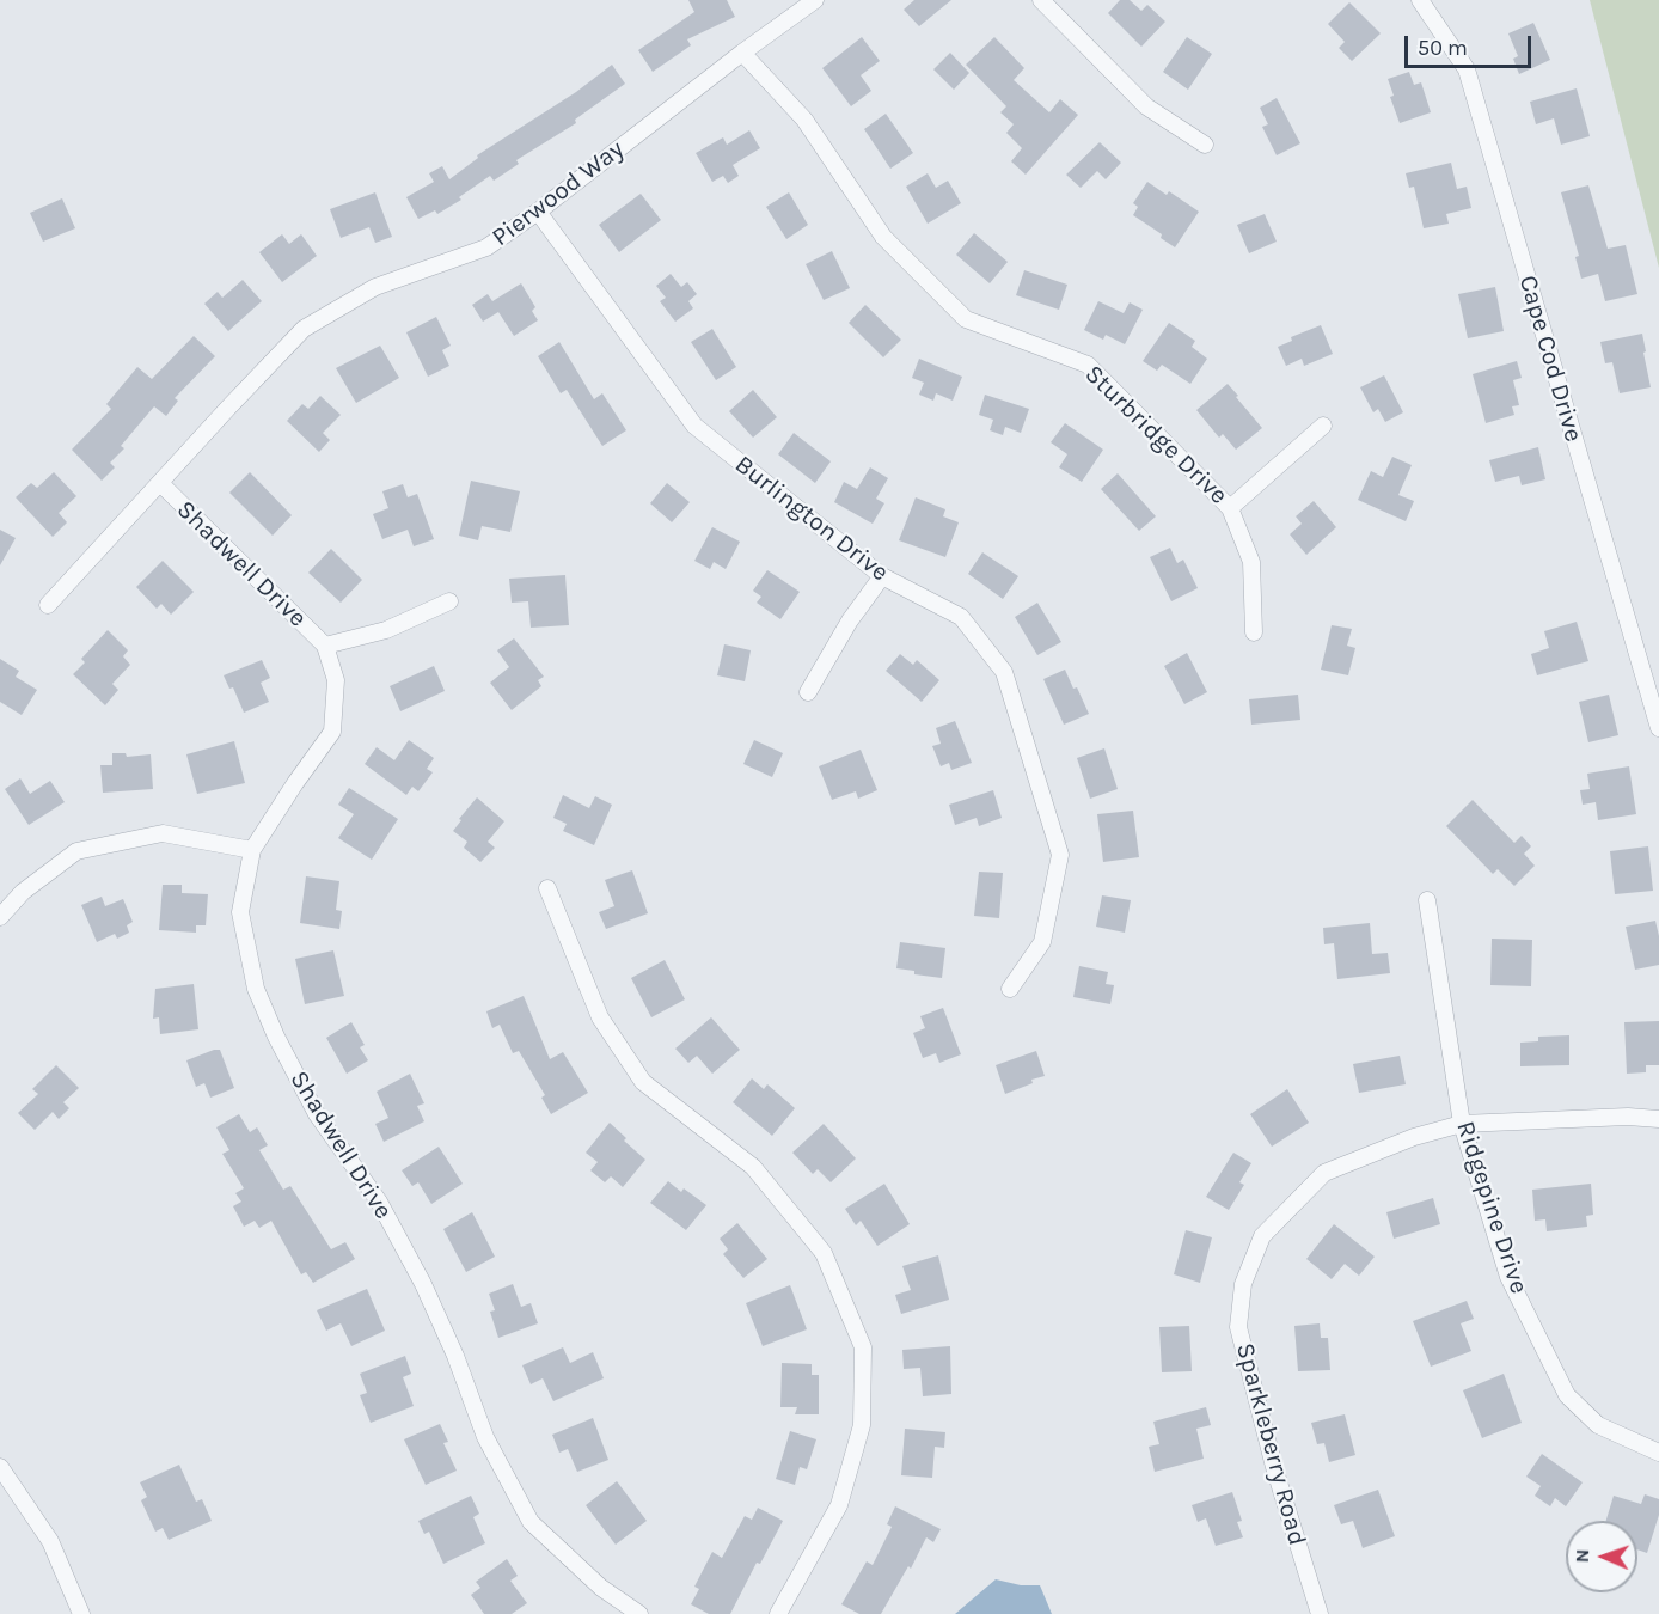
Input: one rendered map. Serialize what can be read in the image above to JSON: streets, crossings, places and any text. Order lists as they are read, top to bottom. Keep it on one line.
{"streets":{"street":["Pierwood Way","Cape Cod Drive","Sturbridge Drive","Burlington Drive","Shadwell Drive","Ridgepine Drive","Sparkleberry Road"]},"crossings":[["Pierwood Way","Sturbridge Drive"],["Pierwood Way","Burlington Drive"],["Pierwood Way","Shadwell Drive"],["Ridgepine Drive","Sparkleberry Road"]],"scale_bar":"50 m","north":"left"}
